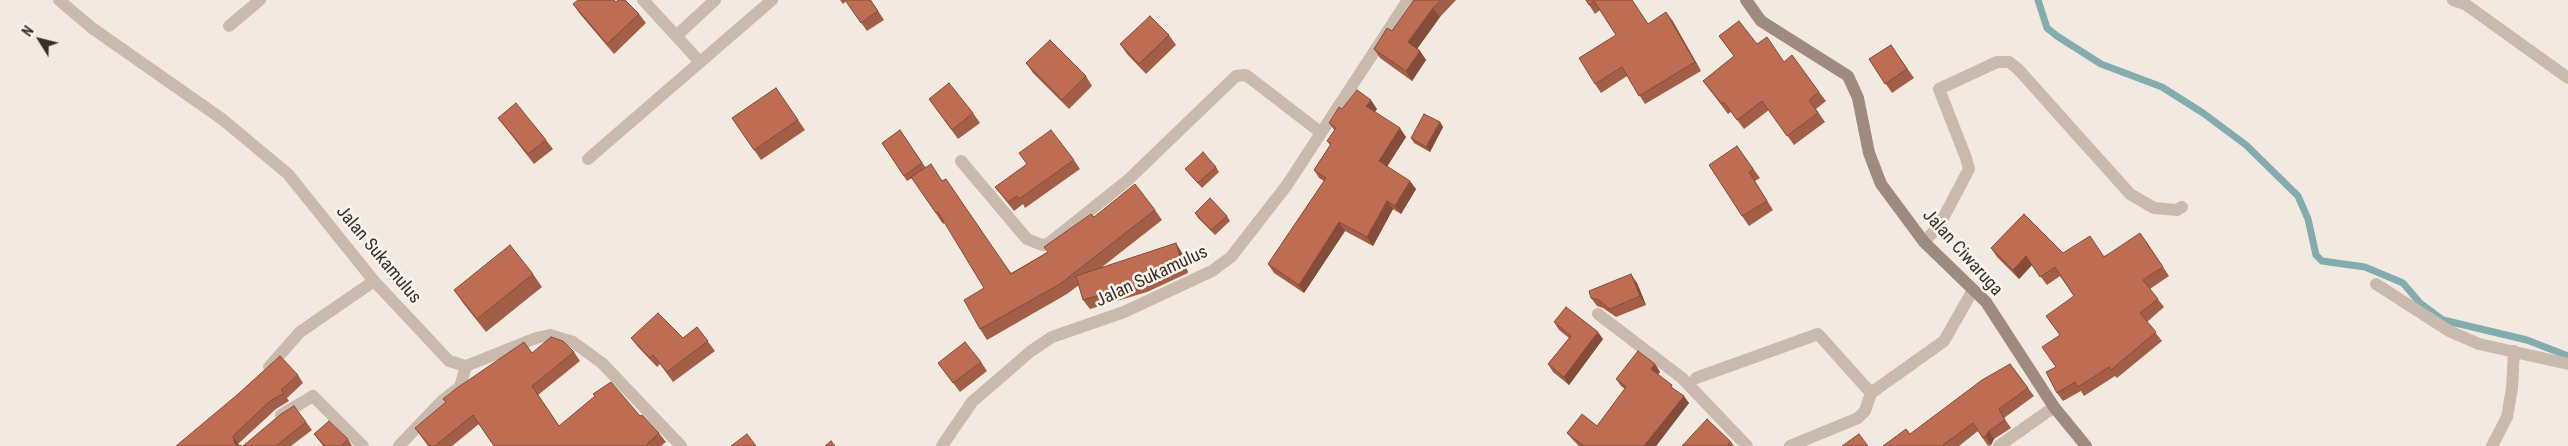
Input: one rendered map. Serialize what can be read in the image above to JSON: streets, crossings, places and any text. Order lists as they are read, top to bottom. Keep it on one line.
{"streets":{"street":["Jalan Ciwaruga","Jalan Sukamulus"]},"north":"top left"}
